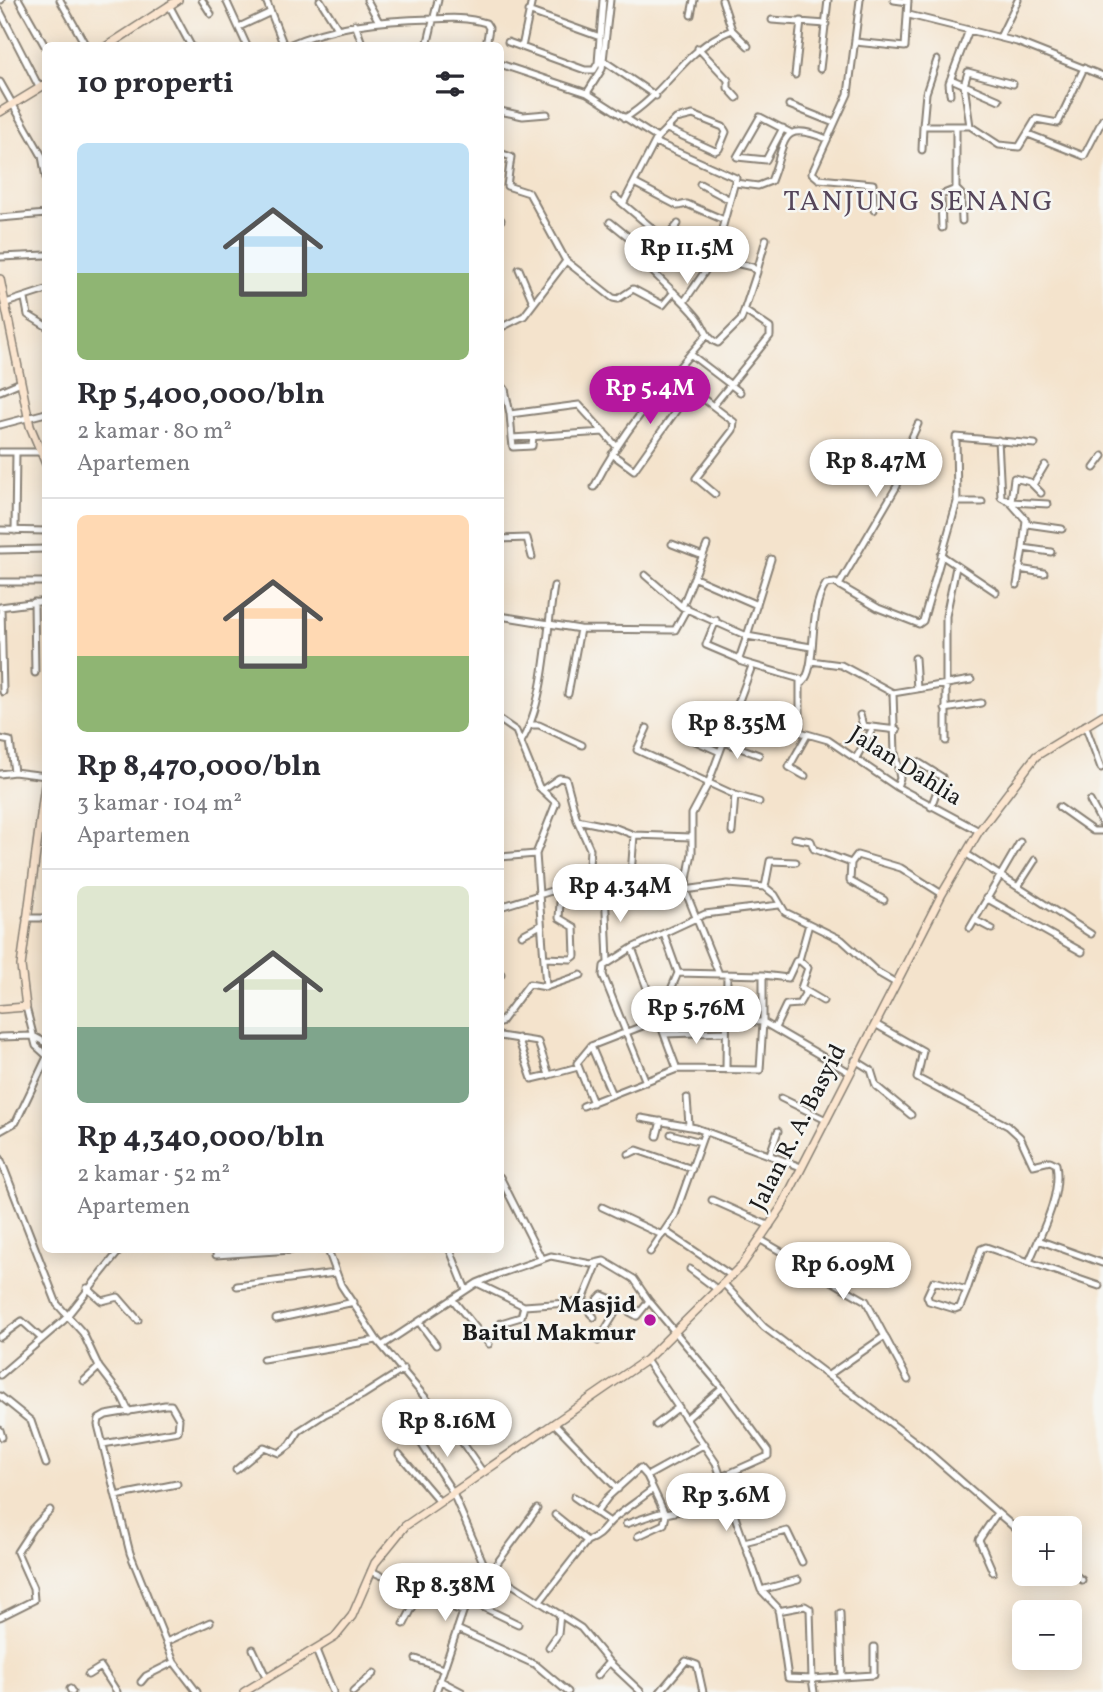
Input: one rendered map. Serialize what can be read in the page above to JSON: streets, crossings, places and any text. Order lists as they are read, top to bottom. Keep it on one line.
{"streets":{"main road":["Jalan R. A. Basyid"],"street":["Jalan Dahlia"]},"crossings":[["Jalan Dahlia","Jalan R. A. Basyid"]],"districts":["TANJUNG SENANG"],"places":["Masjid Baitul Makmur"],"page":{"heading":"10 properti","list":[{"name":"Rp 5,400,000/bln","note":"2 kamar · 80 m² · Apartemen"},{"name":"Rp 8,470,000/bln","note":"3 kamar · 104 m² · Apartemen"},{"name":"Rp 4,340,000/bln","note":"2 kamar · 52 m² · Apartemen"}],"price":["Rp 11.5M","Rp 5.4M","Rp 8.47M","Rp 8.35M","Rp 4.34M","Rp 5.76M","Rp 6.09M","Rp 8.16M","Rp 3.6M","Rp 8.38M"],"map_buttons":["+","−"]}}
